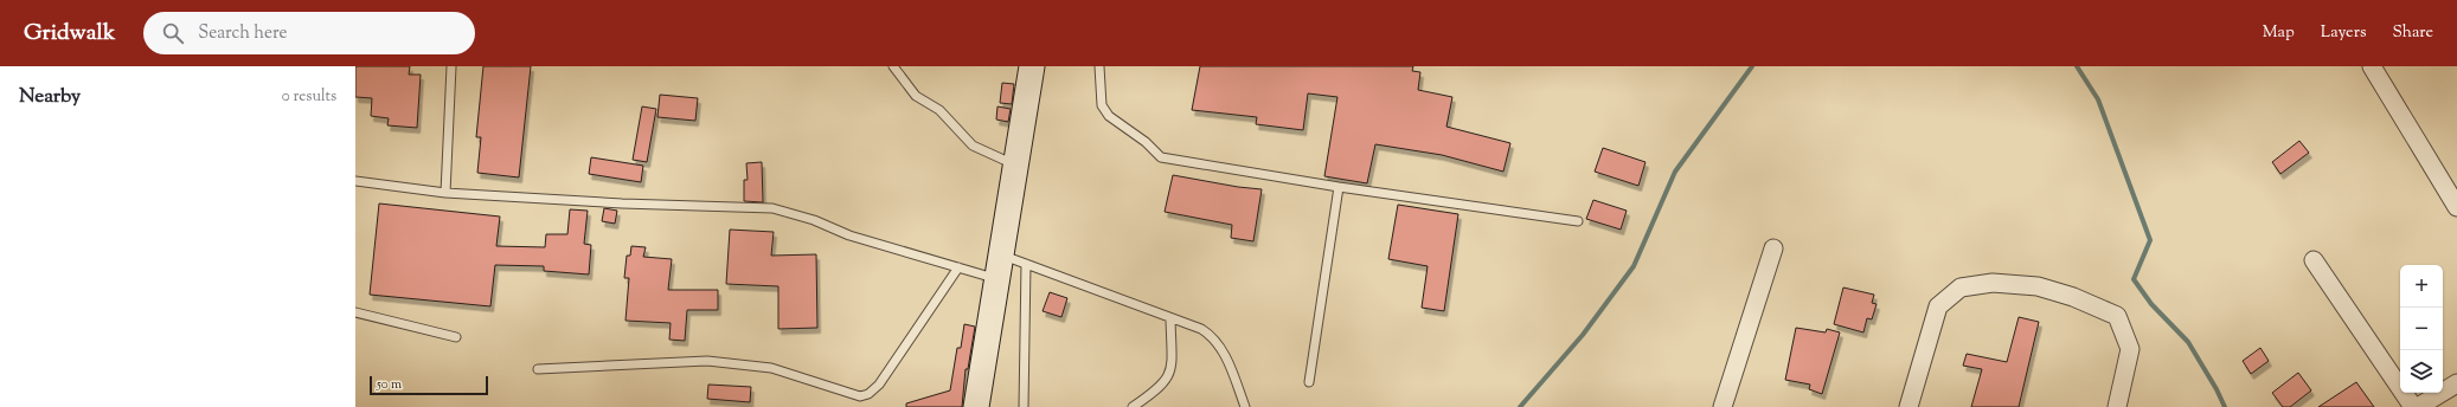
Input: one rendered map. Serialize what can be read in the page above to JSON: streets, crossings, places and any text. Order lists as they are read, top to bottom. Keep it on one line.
{"scale_bar":"50 m","page":{"header":"Gridwalk","search":"Search here","nav":["Map","Layers","Share"],"heading":["Nearby","0 results"],"map_buttons":["+","−"],"scale":"50 m"}}
